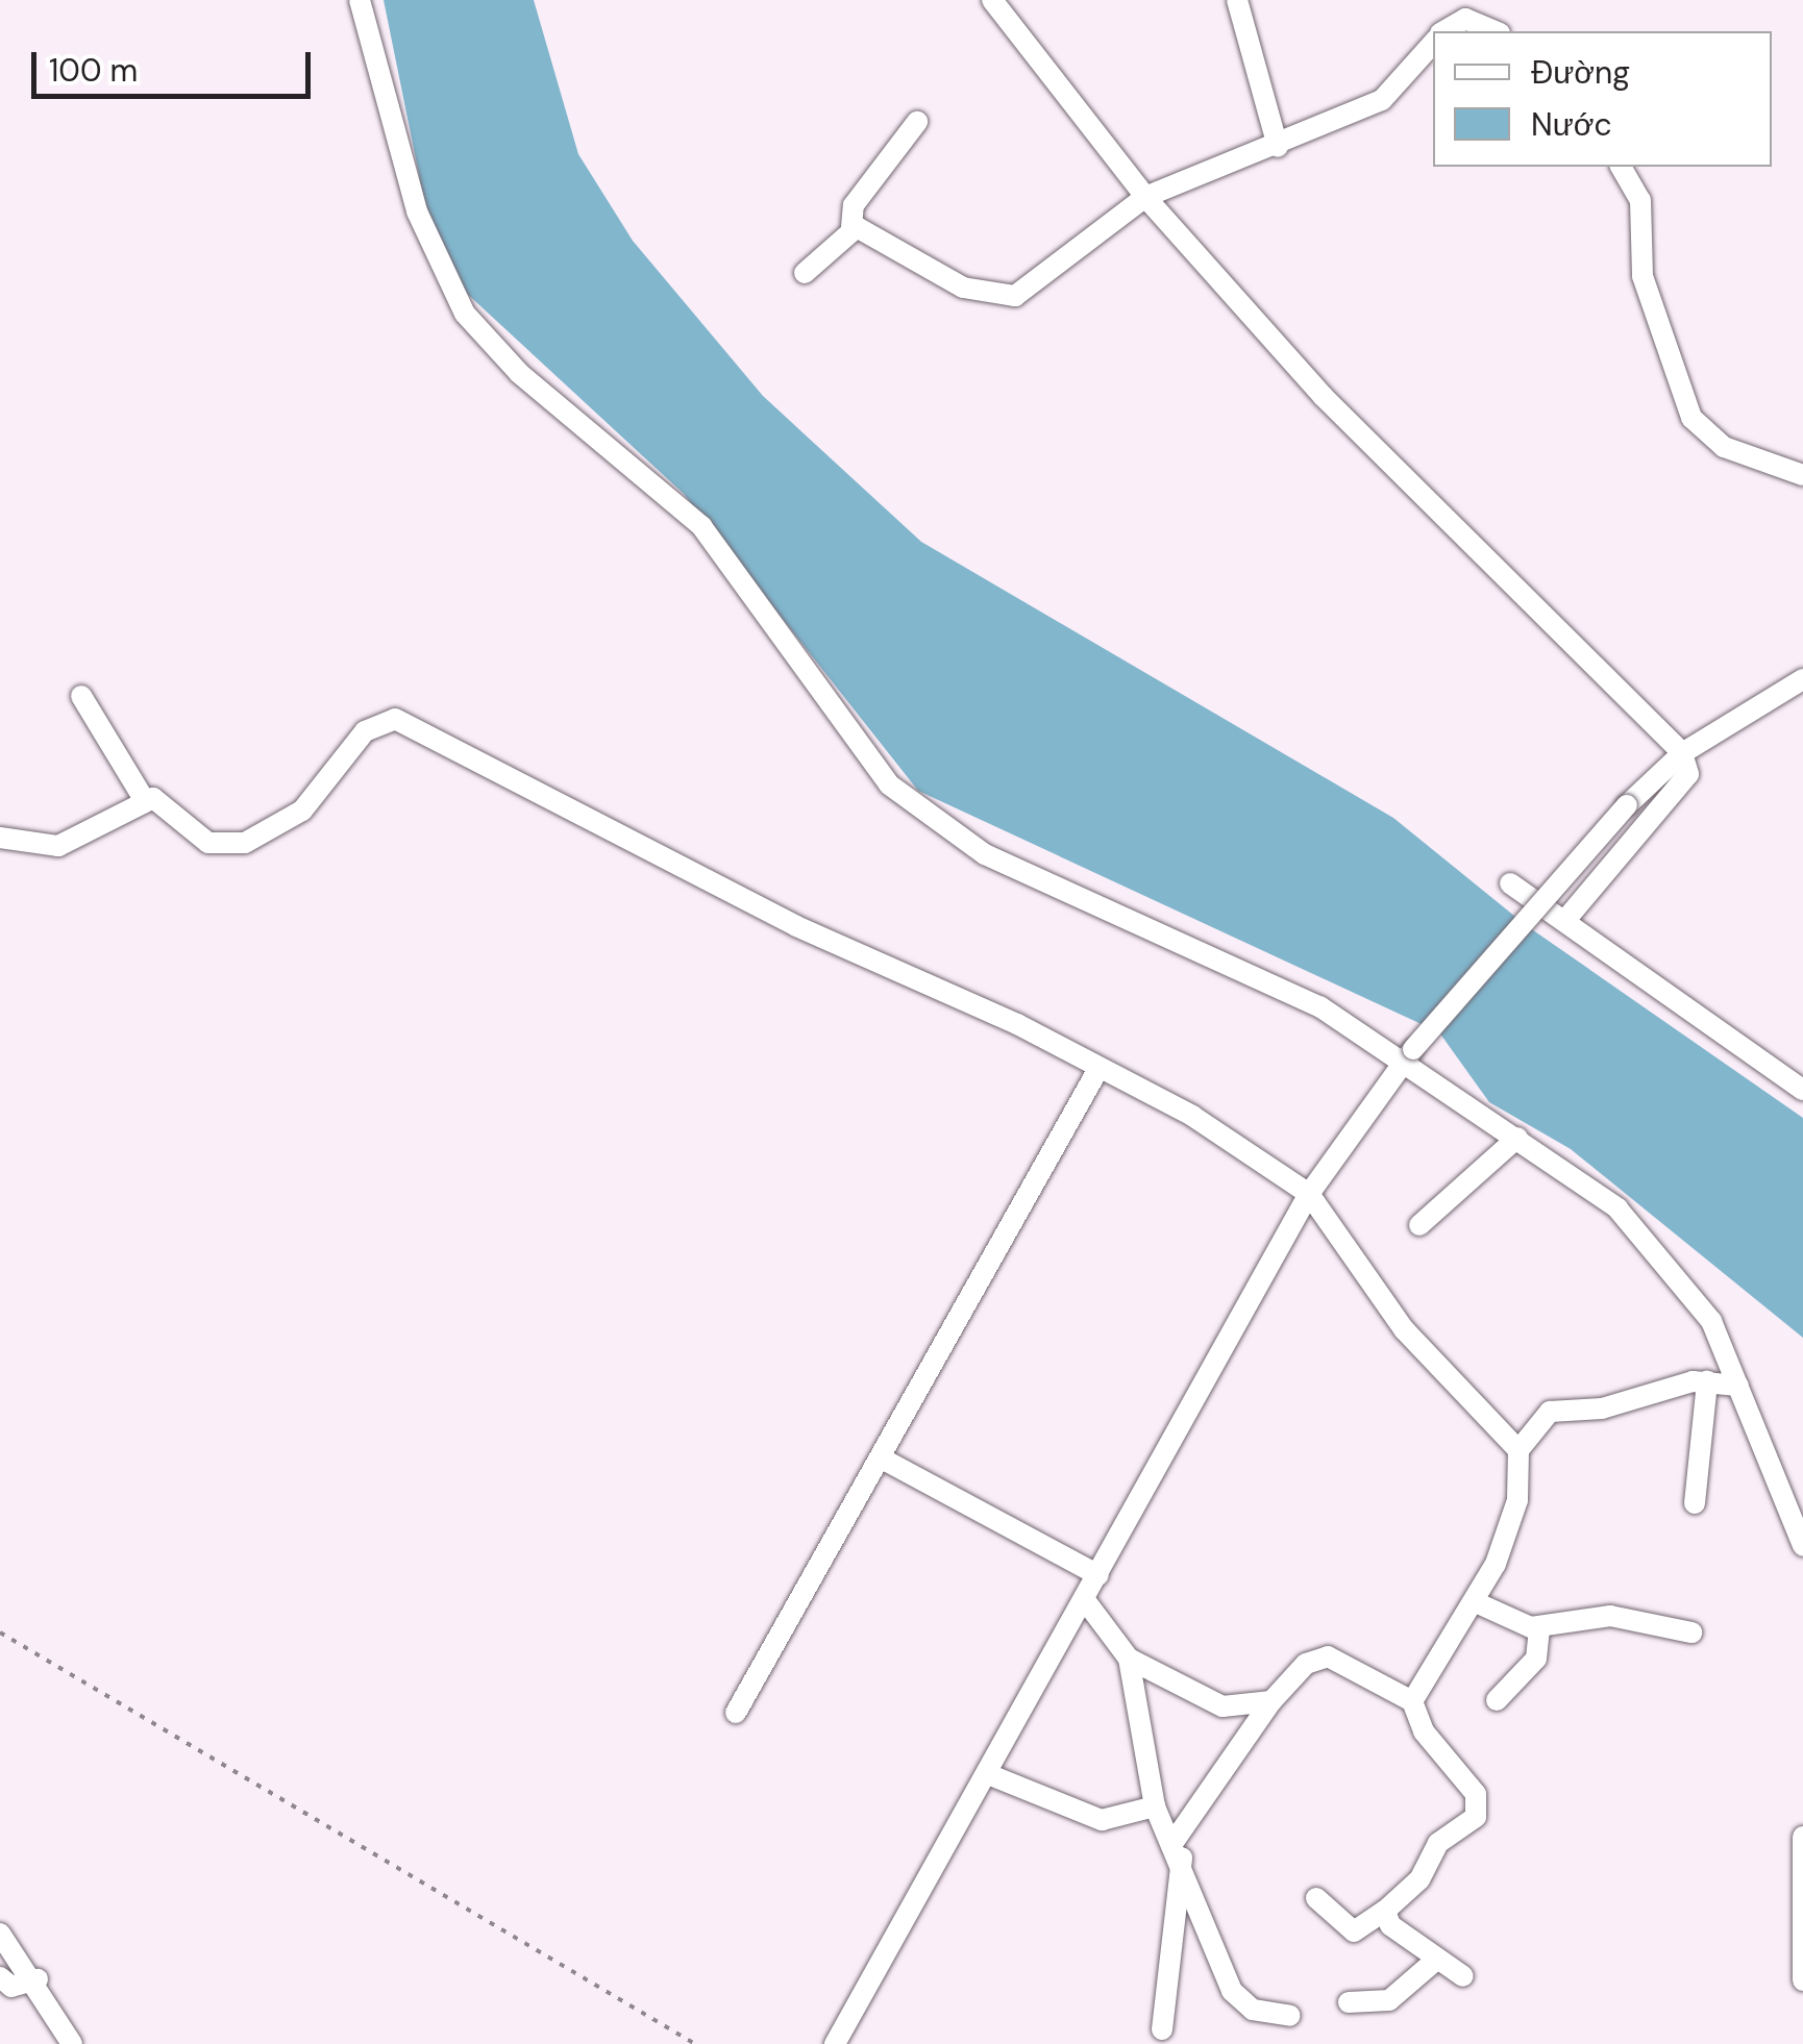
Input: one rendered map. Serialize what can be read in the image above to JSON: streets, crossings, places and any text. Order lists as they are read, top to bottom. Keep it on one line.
{"legend":["Đường","Nước"],"scale_bar":"100 m"}
